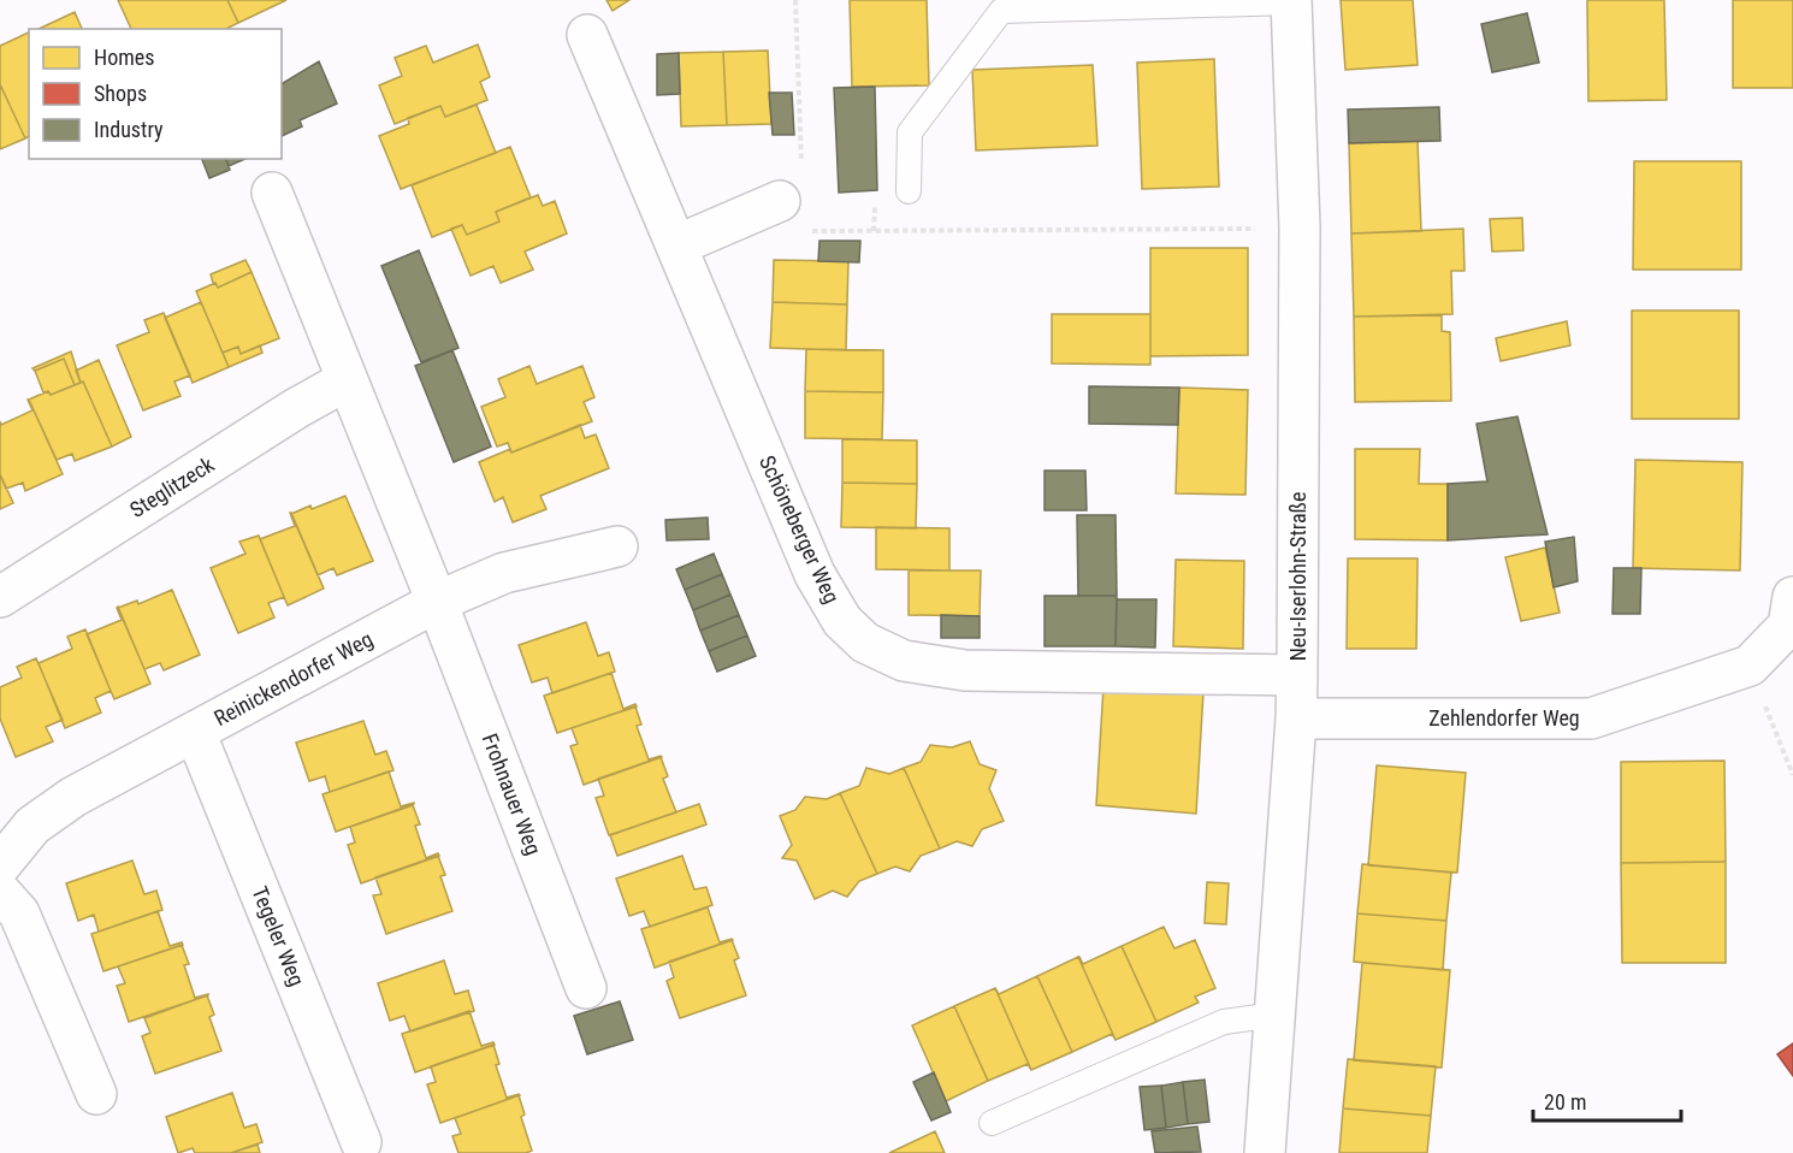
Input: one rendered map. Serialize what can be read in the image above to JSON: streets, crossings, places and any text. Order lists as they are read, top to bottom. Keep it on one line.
{"streets":{"street":["Steglitzeck","Schöneberger Weg","Neu-Iserlohn-Straße","Reinickendorfer Weg","Zehlendorfer Weg","Frohnauer Weg","Tegeler Weg"]},"crossings":[["Schöneberger Weg","Neu-Iserlohn-Straße"],["Neu-Iserlohn-Straße","Zehlendorfer Weg"],["Reinickendorfer Weg","Frohnauer Weg"],["Reinickendorfer Weg","Tegeler Weg"]],"legend":["Homes","Shops","Industry"],"scale_bar":"20 m"}
